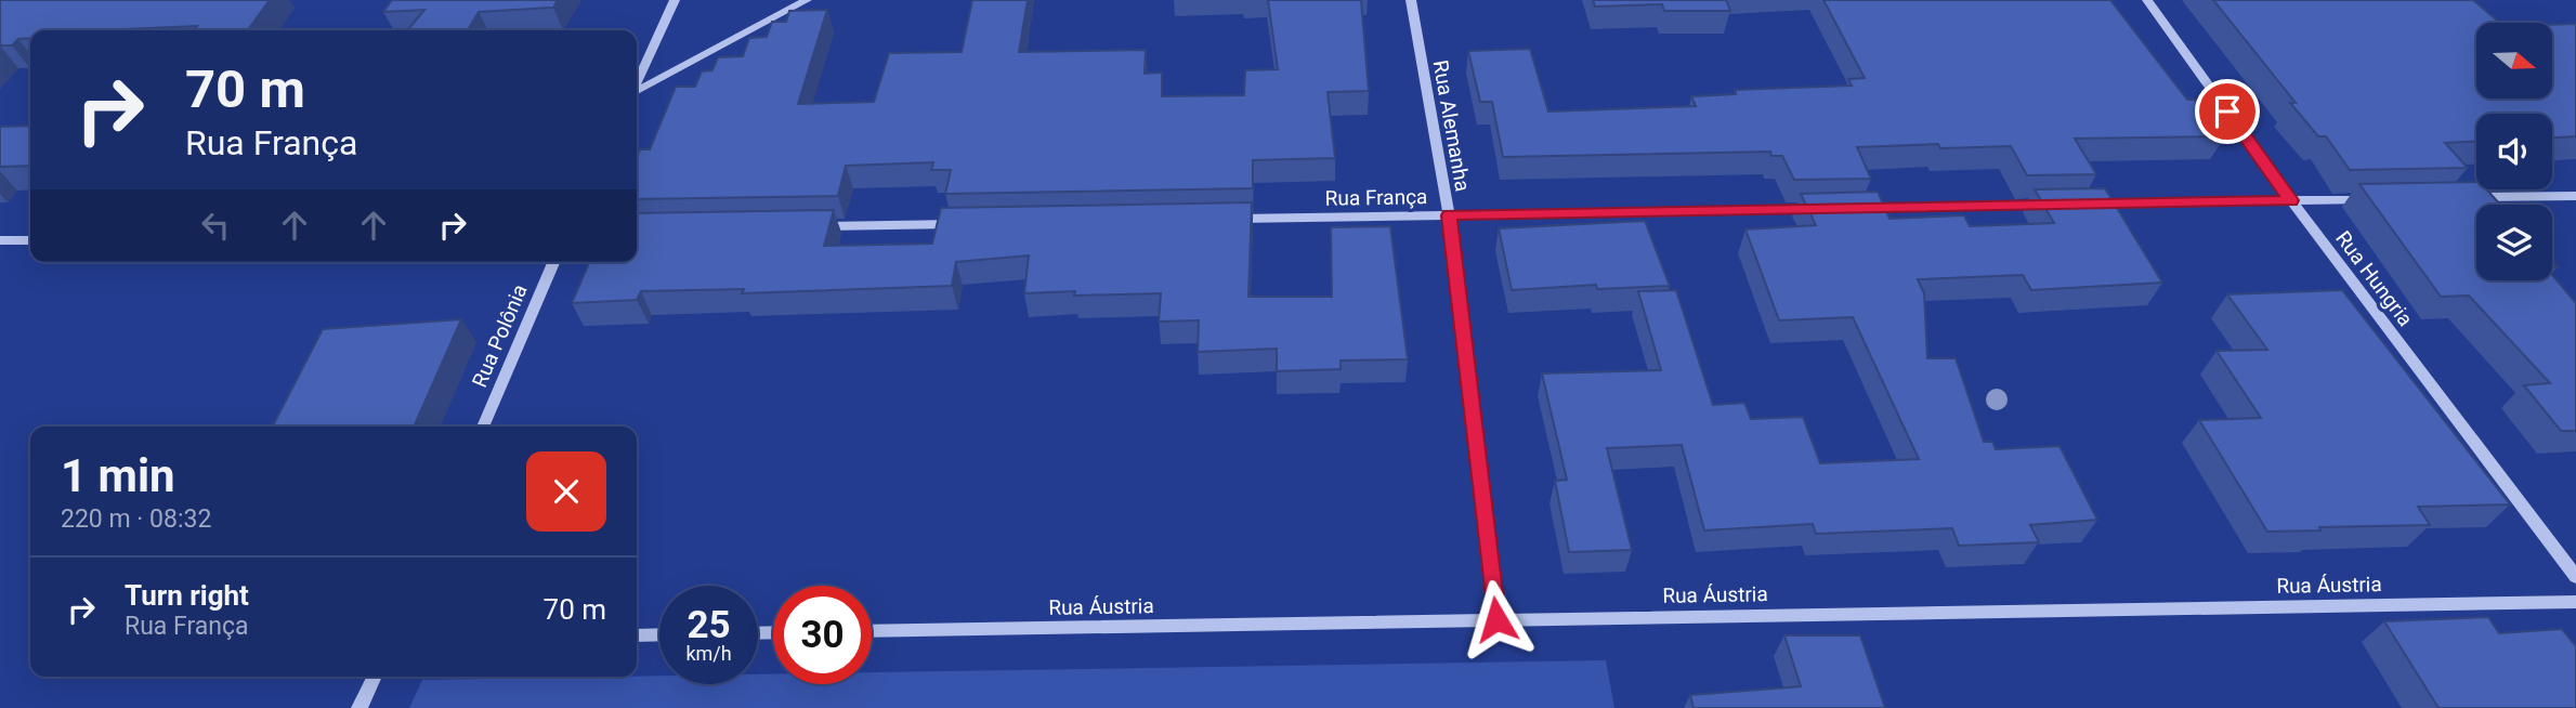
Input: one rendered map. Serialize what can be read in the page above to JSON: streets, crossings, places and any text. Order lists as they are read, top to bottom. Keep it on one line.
{"streets":{"street":["Rua Alemanha","Rua França","Rua Hungria","Rua Polônia","Rua Áustria"]},"crossings":[["Rua Alemanha","Rua França"],["Rua Alemanha","Rua Áustria"]],"north":"right","page":{"turn":["70 m","Rua França"],"heading":["1 min","220 m · 08:32"],"list":[{"name":"Turn right","note":"Rua França","value":"70 m"}],"speed":"25 km/h","limit":"30"}}
